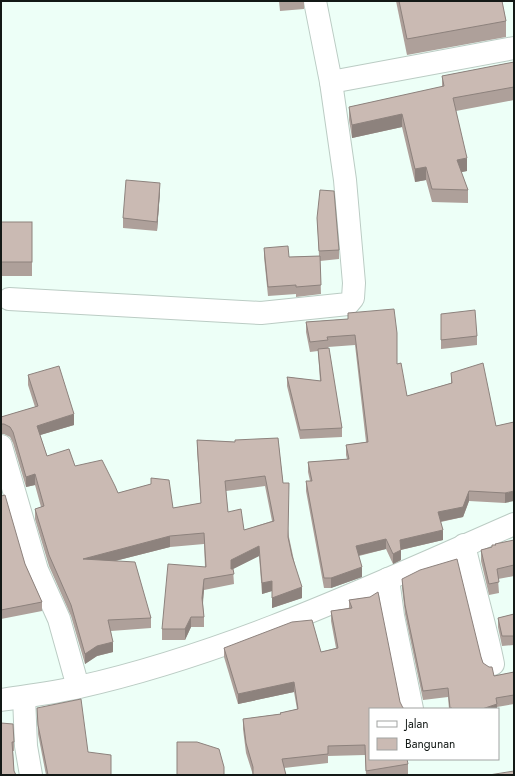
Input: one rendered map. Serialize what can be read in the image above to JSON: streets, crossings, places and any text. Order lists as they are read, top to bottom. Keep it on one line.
{"legend":["Jalan","Bangunan"]}
